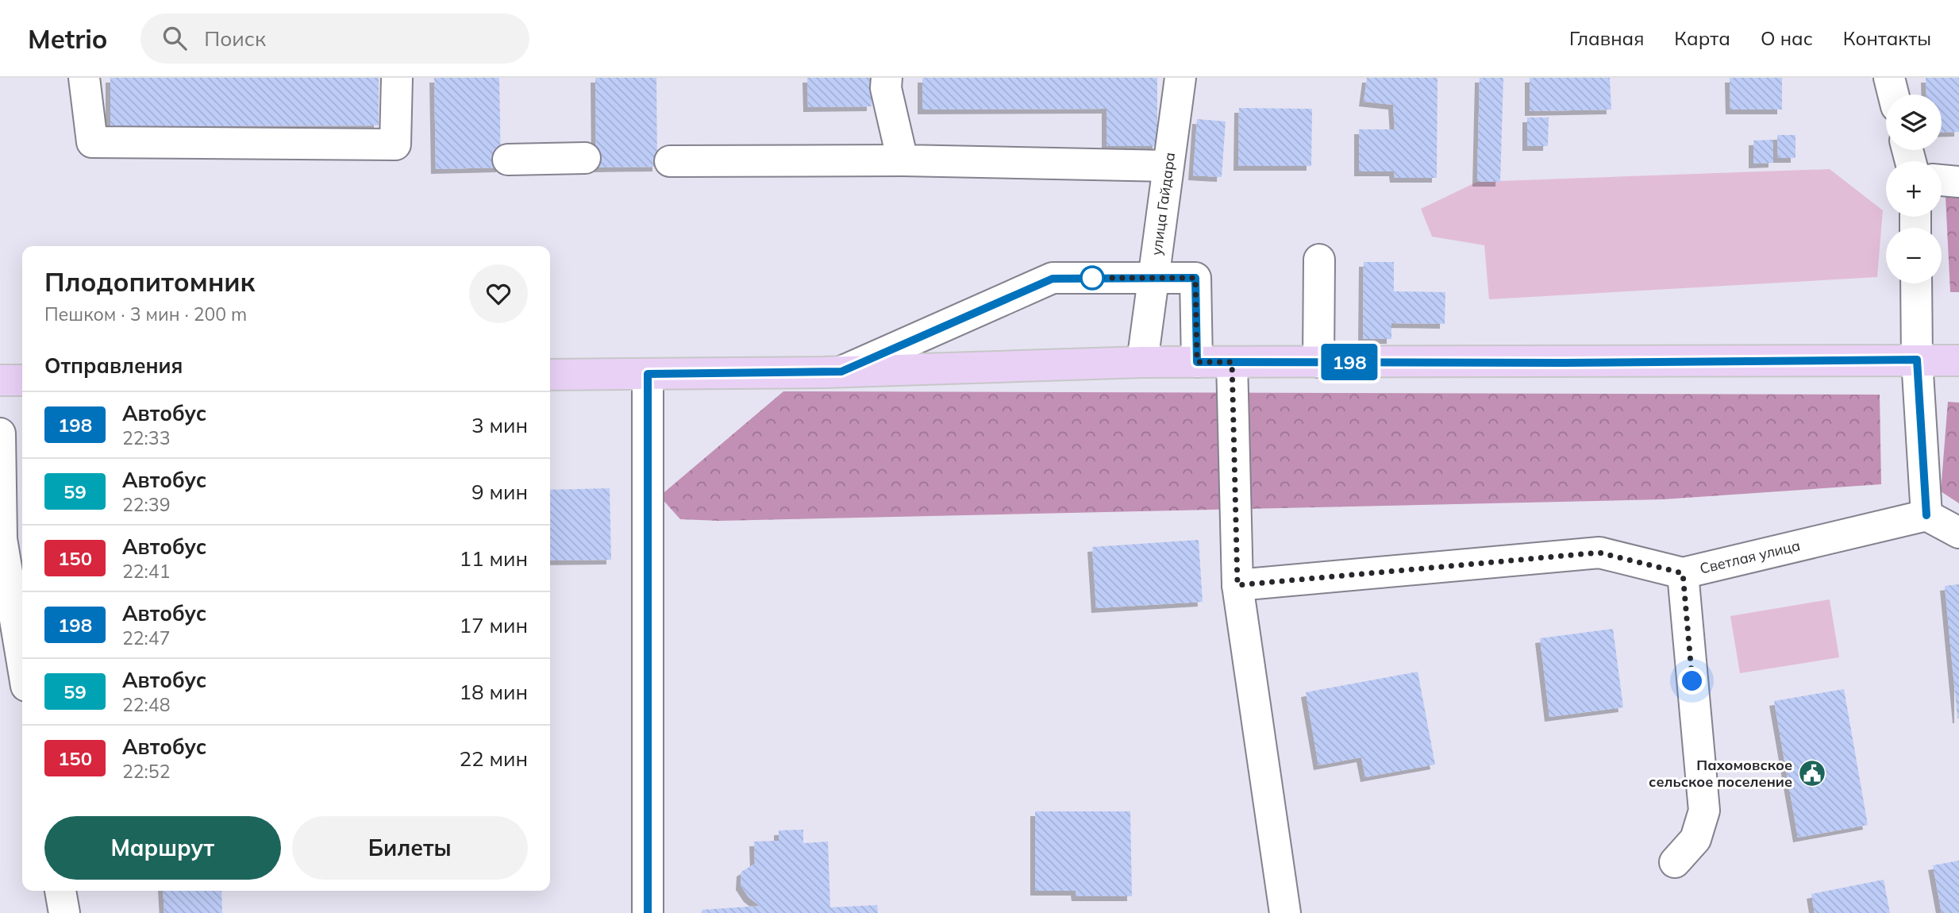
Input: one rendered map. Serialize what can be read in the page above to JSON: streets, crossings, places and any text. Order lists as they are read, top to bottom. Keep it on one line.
{"streets":{"street":["улица Гайдара","Светлая улица"]},"places":{"public building":["Пахомовское сельское поселение"]},"lines":["bus line 198"],"page":{"header":"Metrio","search":"Поиск","nav":["Главная","Карта","О нас","Контакты"],"on_map":"198","map_buttons":["+","−"],"heading":[["Плодопитомник","Пешком · 3 мин · 200 m"],"Отправления"],"list":[{"mark":"198","name":"Автобус","note":"22:33","value":"3 мин"},{"mark":"59","name":"Автобус","note":"22:39","value":"9 мин"},{"mark":"150","name":"Автобус","note":"22:41","value":"11 мин"},{"mark":"198","name":"Автобус","note":"22:47","value":"17 мин"},{"mark":"59","name":"Автобус","note":"22:48","value":"18 мин"},{"mark":"150","name":"Автобус","note":"22:52","value":"22 мин"}],"buttons":["Маршрут","Билеты"]}}
